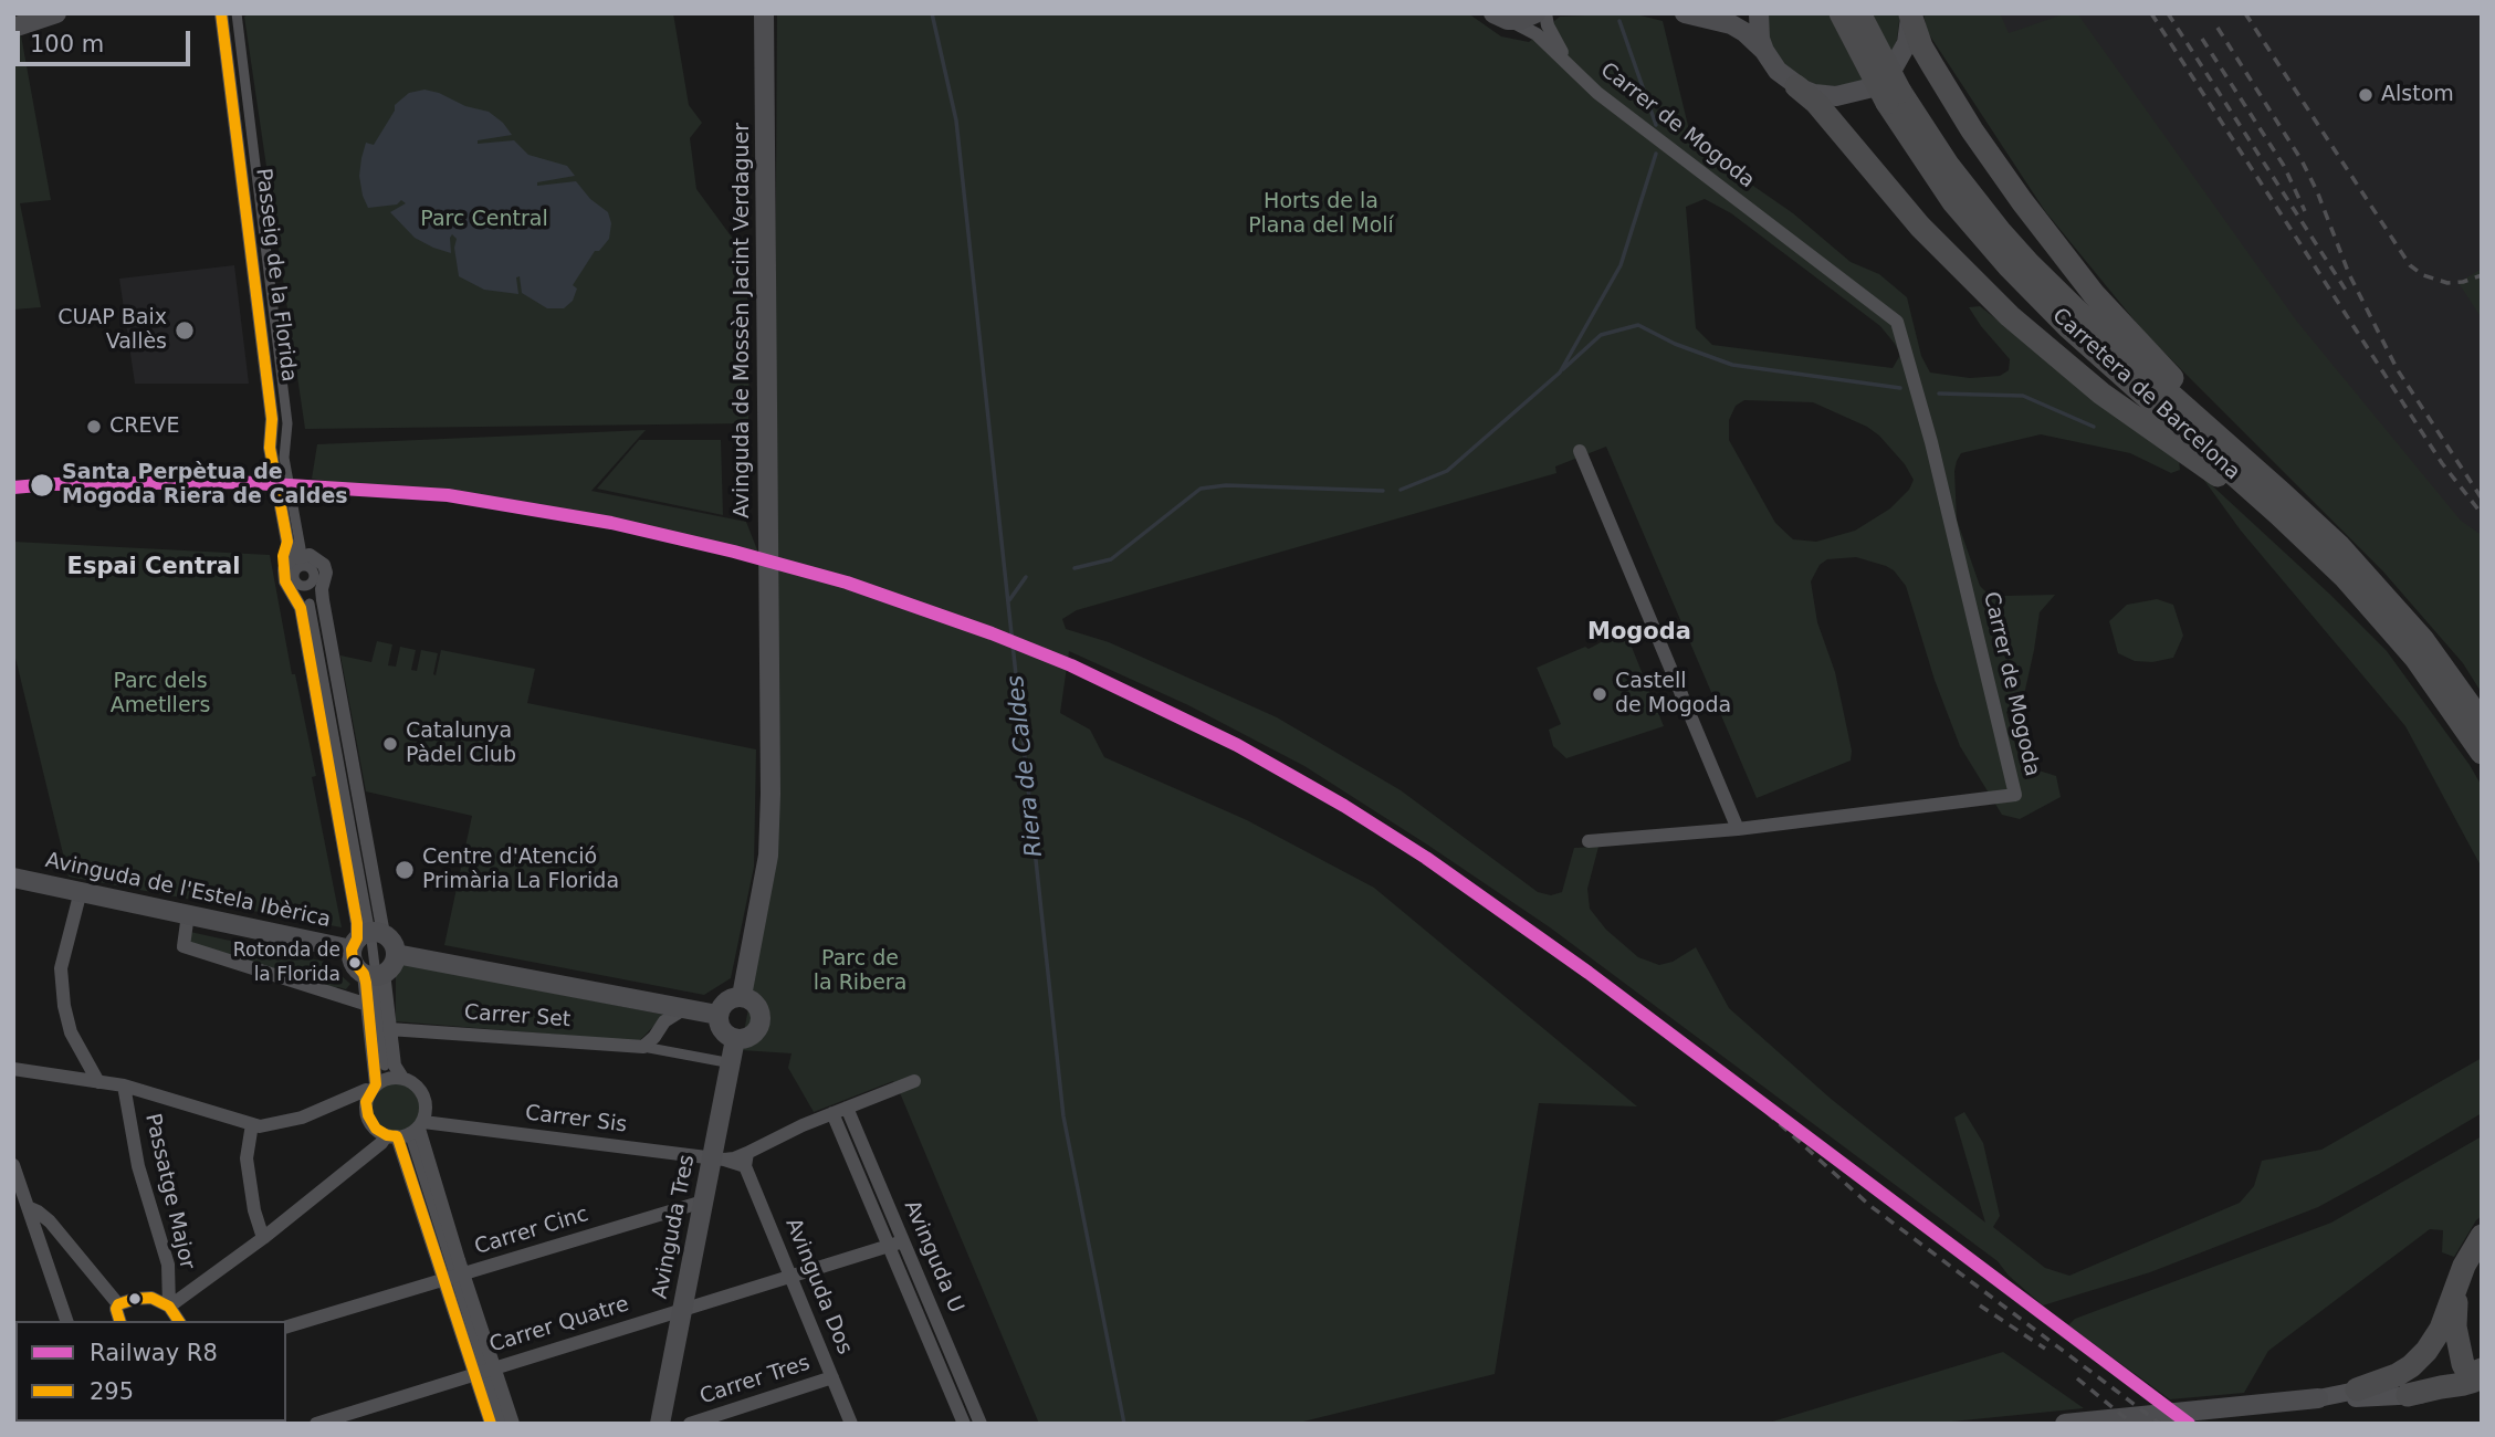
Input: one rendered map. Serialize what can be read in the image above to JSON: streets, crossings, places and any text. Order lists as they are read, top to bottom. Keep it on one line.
{"streets":{"highway":["Carretera de Barcelona"],"main road":["Avinguda de Mossèn Jacint Verdaguer","Avinguda de l'Estela Ibèrica","Avinguda Tres"],"street":["Carrer de Mogoda","Passeig de la Florida","Carrer Set","Carrer Sis","Passatge Major","Carrer Cinc","Avinguda U","Avinguda Dos","Carrer Quatre","Carrer Tres"]},"crossings":[["Passeig de la Florida","Avinguda de l'Estela Ibèrica"],["Avinguda de Mossèn Jacint Verdaguer","Avinguda Tres"],["Carrer Set","Avinguda Tres"],["Carrer Sis","Avinguda Tres"],["Carrer Sis","Avinguda Dos"],["Avinguda Tres","Carrer Cinc"],["Avinguda Tres","Carrer Quatre"],["Avinguda U","Carrer Quatre"],["Avinguda Dos","Carrer Quatre"],["Avinguda Dos","Carrer Tres"]],"districts":["Espai Central","Mogoda"],"water":["Riera de Caldes"],"parks":["Horts de la Plana del Molí","Parc Central","Parc dels Ametllers","Parc de la Ribera"],"places":["Alstom","CUAP Baix Vallès","CREVE","Santa Perpètua de Mogoda Riera de Caldes","Castell de Mogoda","Catalunya Pàdel Club","Centre d'Atenció Primària La Florida","Rotonda de la Florida"],"lines":["transit line 295","rail line R8"],"legend":["Railway R8","295"],"scale_bar":"100 m"}
